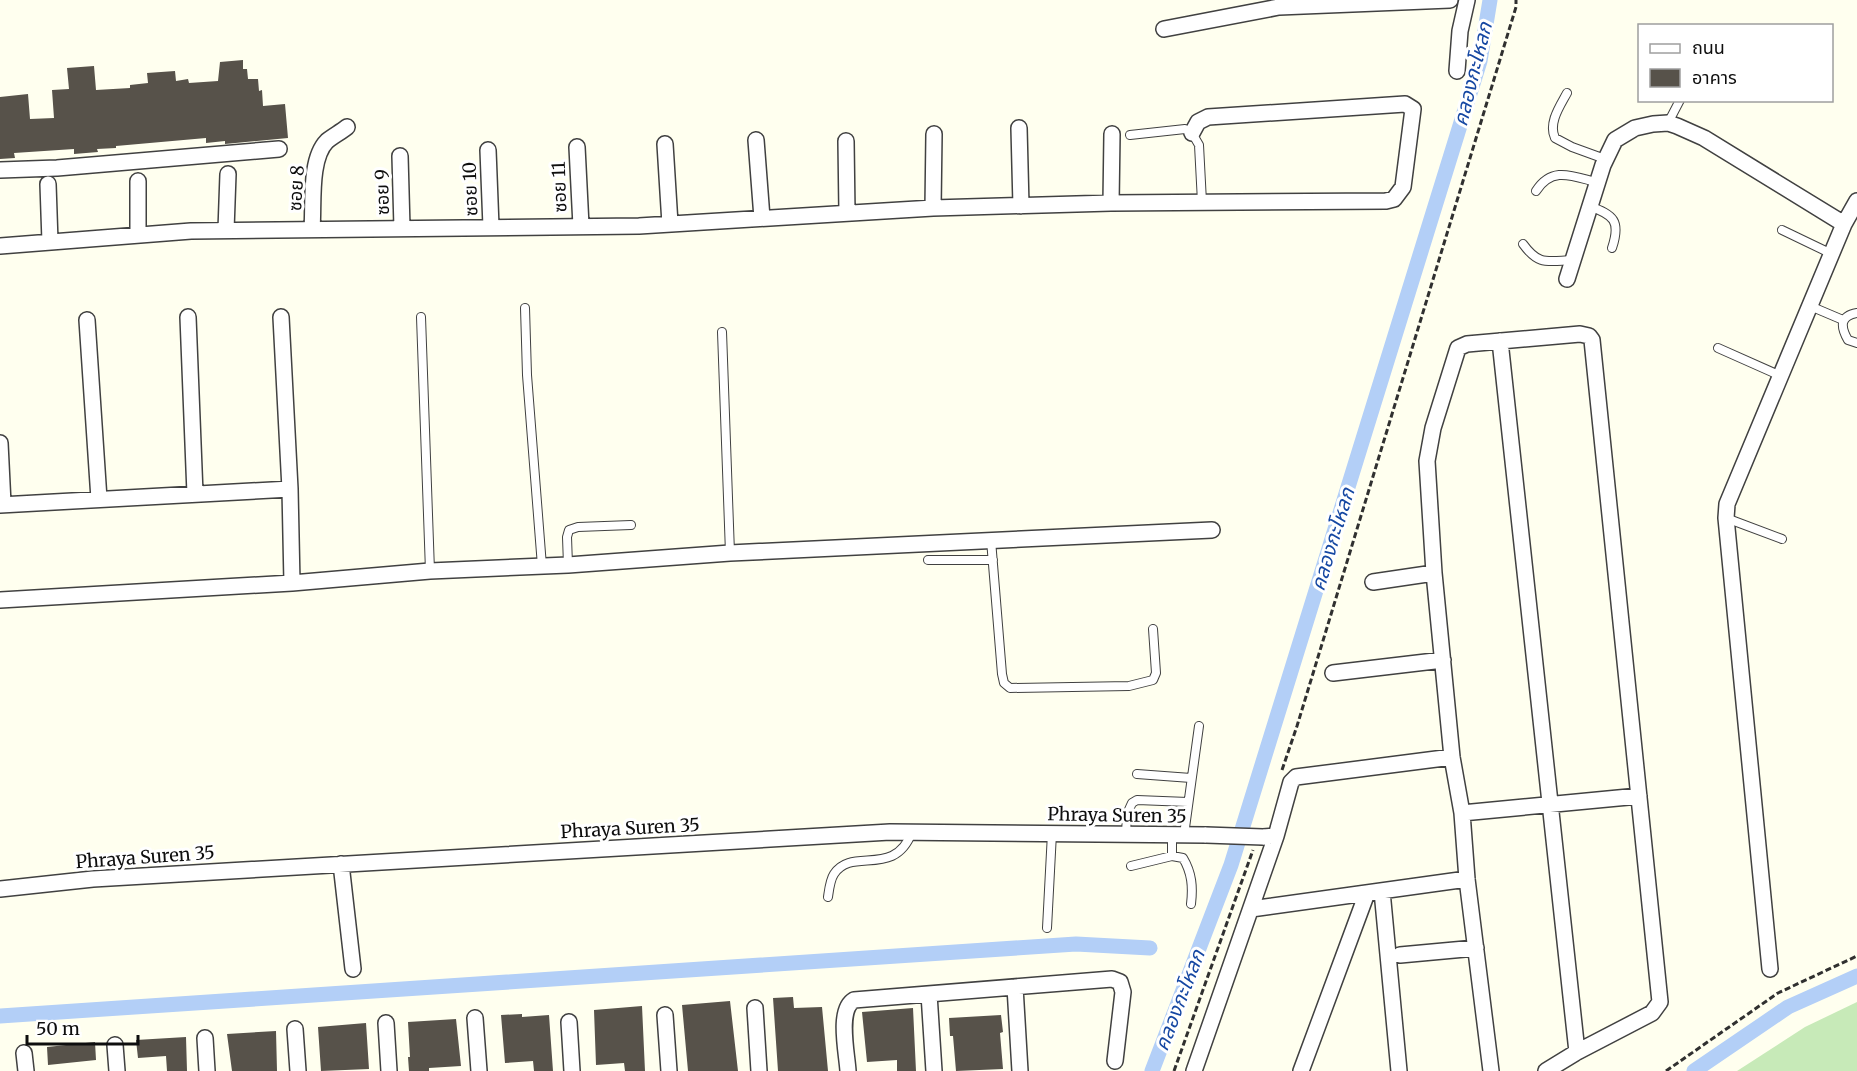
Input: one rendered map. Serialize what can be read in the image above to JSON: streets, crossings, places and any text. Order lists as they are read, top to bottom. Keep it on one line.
{"streets":{"street":["ซอย 11","ซอย 8","ซอย 10","ซอย 9","Phraya Suren 35"]},"water":["คลองกะโหลก"],"legend":["ถนน","อาคาร"],"scale_bar":"50 m"}
